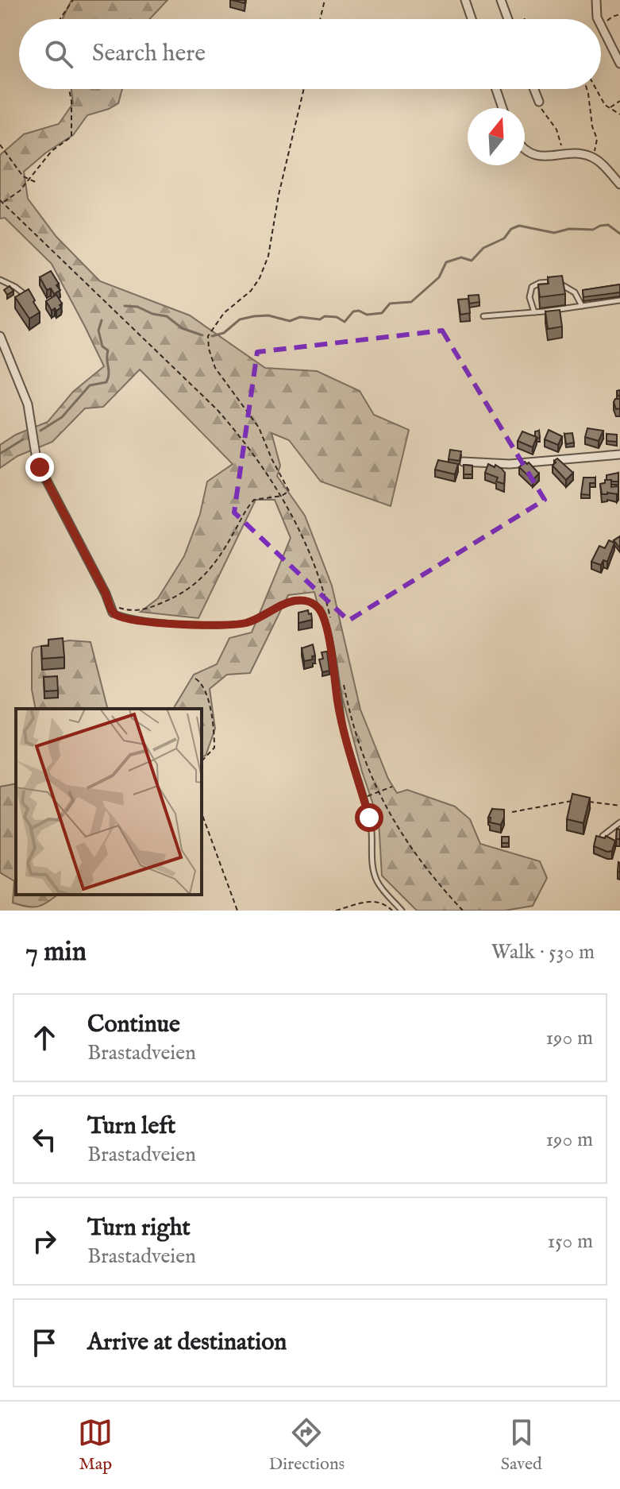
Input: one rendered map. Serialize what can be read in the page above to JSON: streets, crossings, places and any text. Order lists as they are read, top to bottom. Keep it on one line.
{"north":"top","page":{"search":"Search here","heading":["7 min","Walk · 530 m"],"list":[["Continue","Brastadveien","190 m"],["Turn left","Brastadveien","190 m"],["Turn right","Brastadveien","150 m"],"Arrive at destination"],"nav":["Map","Directions","Saved"]}}
